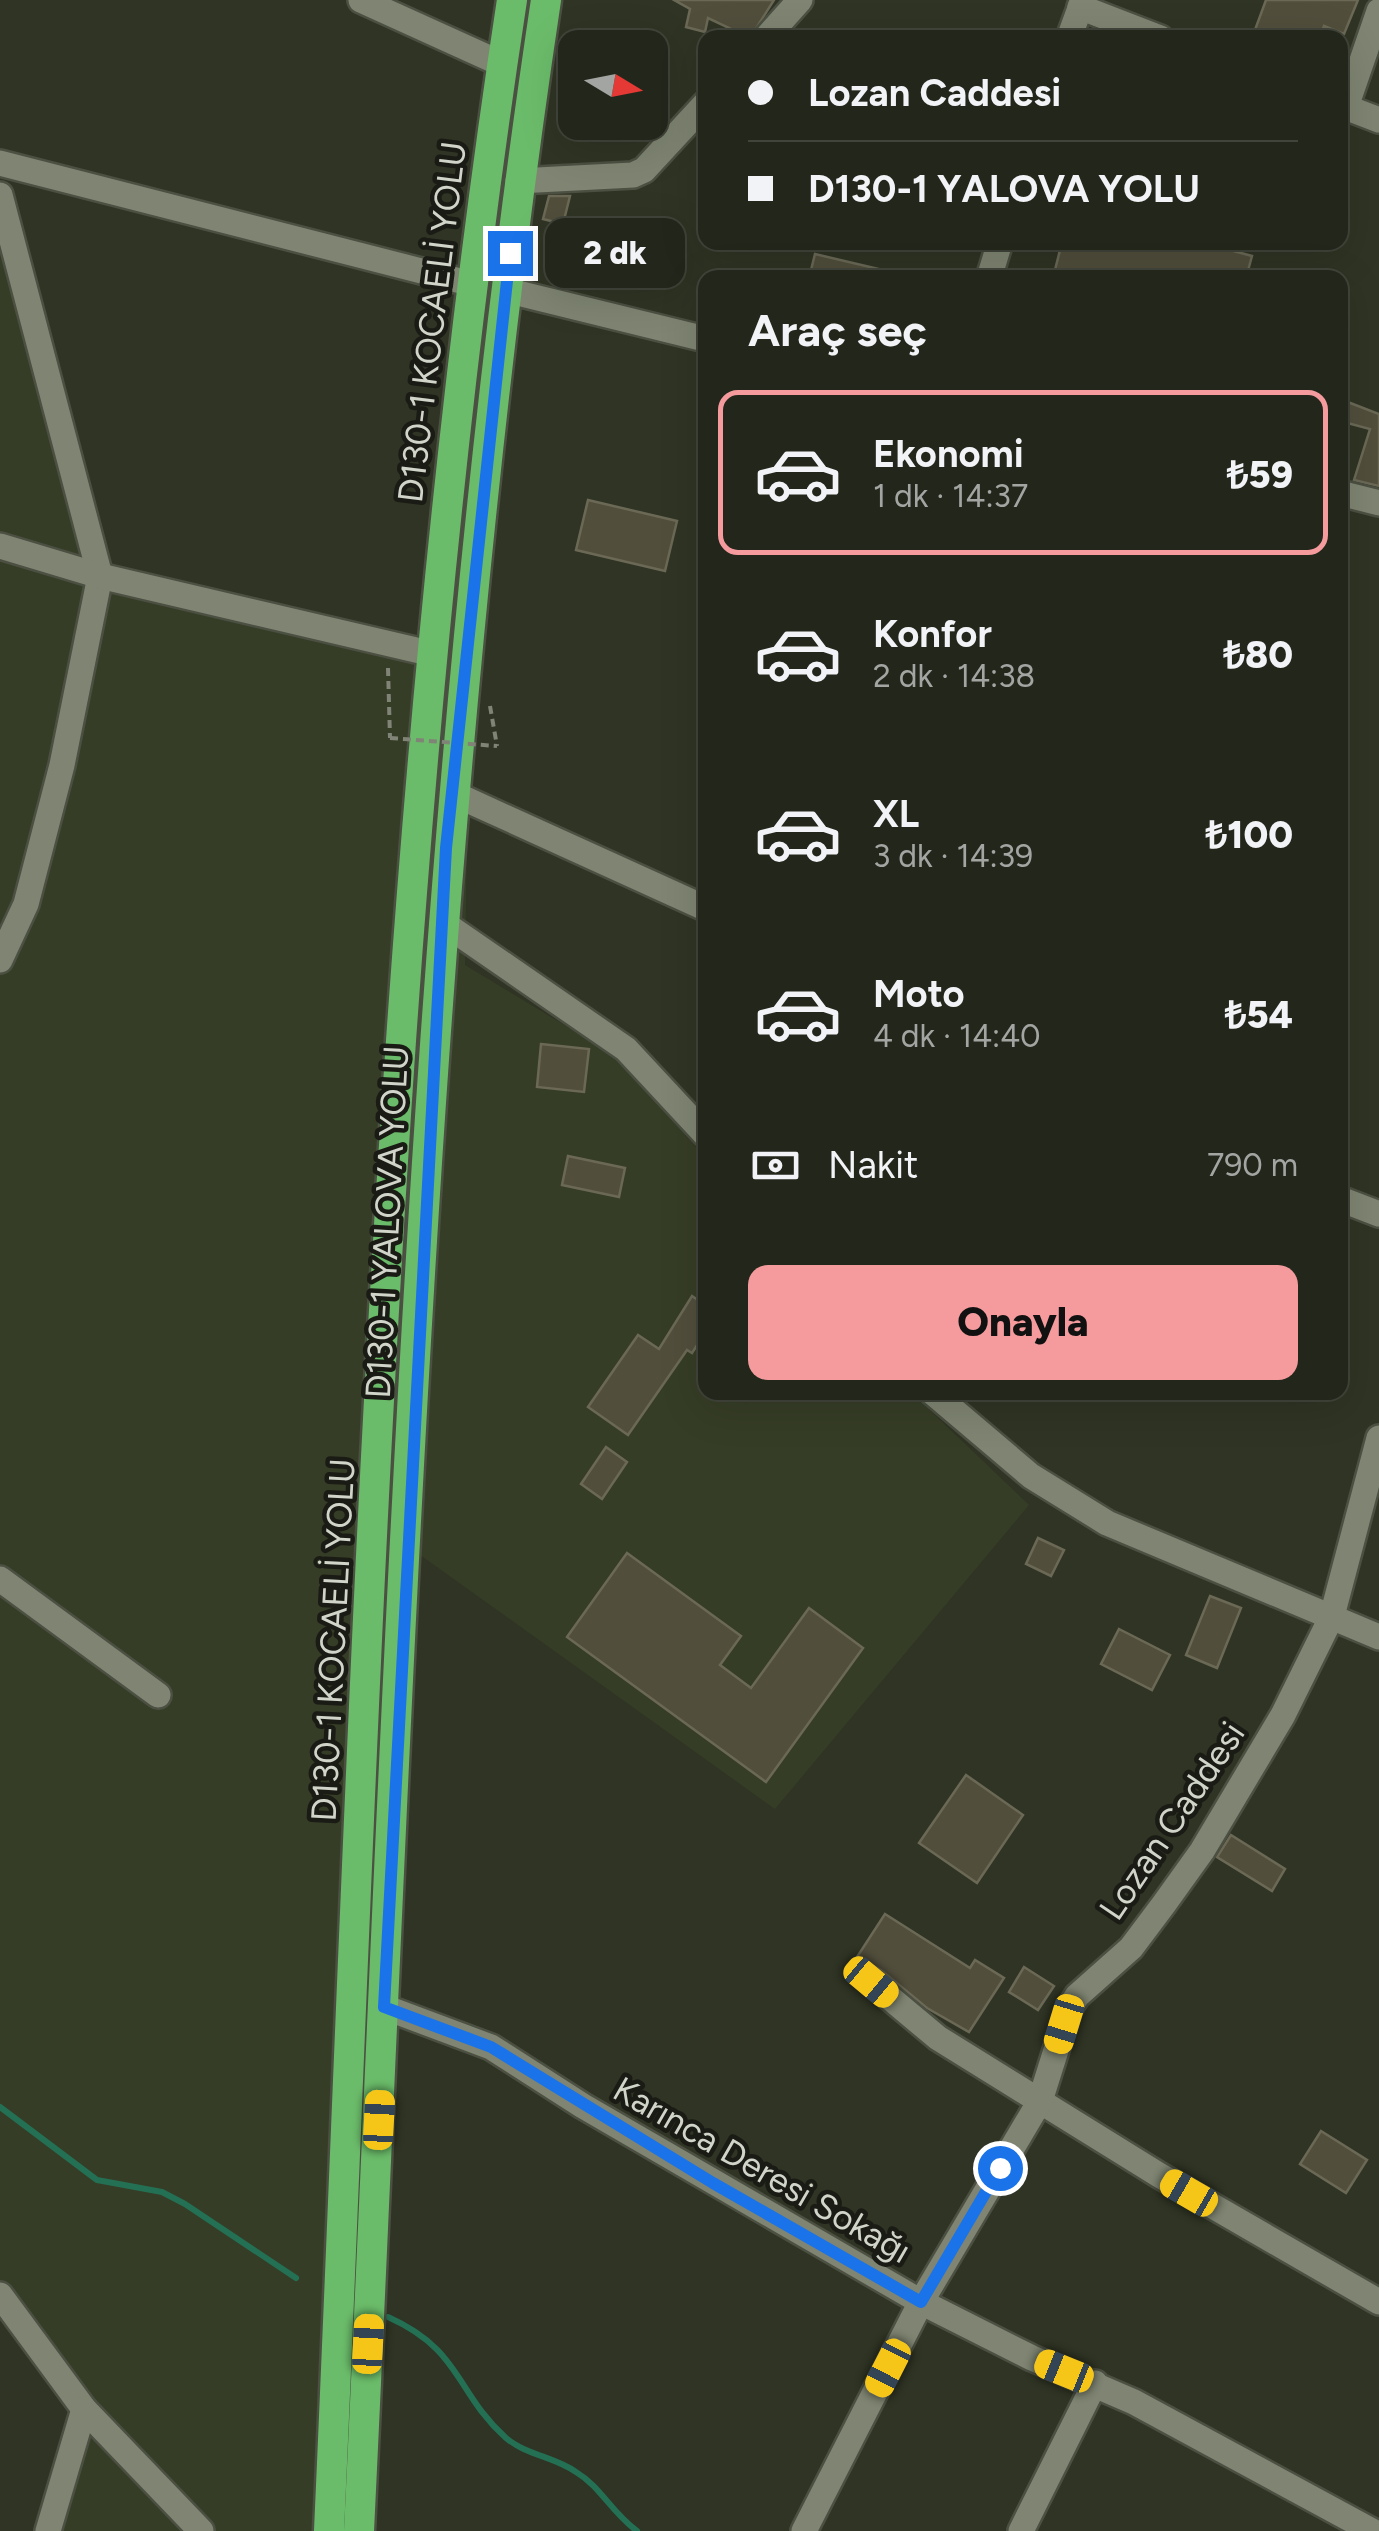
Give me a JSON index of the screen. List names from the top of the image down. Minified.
{"streets":{"highway":["D130-1 KOCAELİ YOLU","D130-1 YALOVA YOLU"],"street":["Lozan Caddesi","Karınca Deresi Sokağı"]},"crossings":[["D130-1 YALOVA YOLU","Karınca Deresi Sokağı"],["Lozan Caddesi","Karınca Deresi Sokağı"]],"north":"right","page":{"banner":["Lozan Caddesi","D130-1 YALOVA YOLU"],"bubble":"2 dk","heading":"Araç seç","list":[{"name":"Ekonomi","note":"1 dk · 14:37","value":"₺59"},{"name":"Konfor","note":"2 dk · 14:38","value":"₺80"},{"name":"XL","note":"3 dk · 14:39","value":"₺100"},{"name":"Moto","note":"4 dk · 14:40","value":"₺54"}],"pay":["Nakit","790 m"],"buttons":"Onayla"}}
